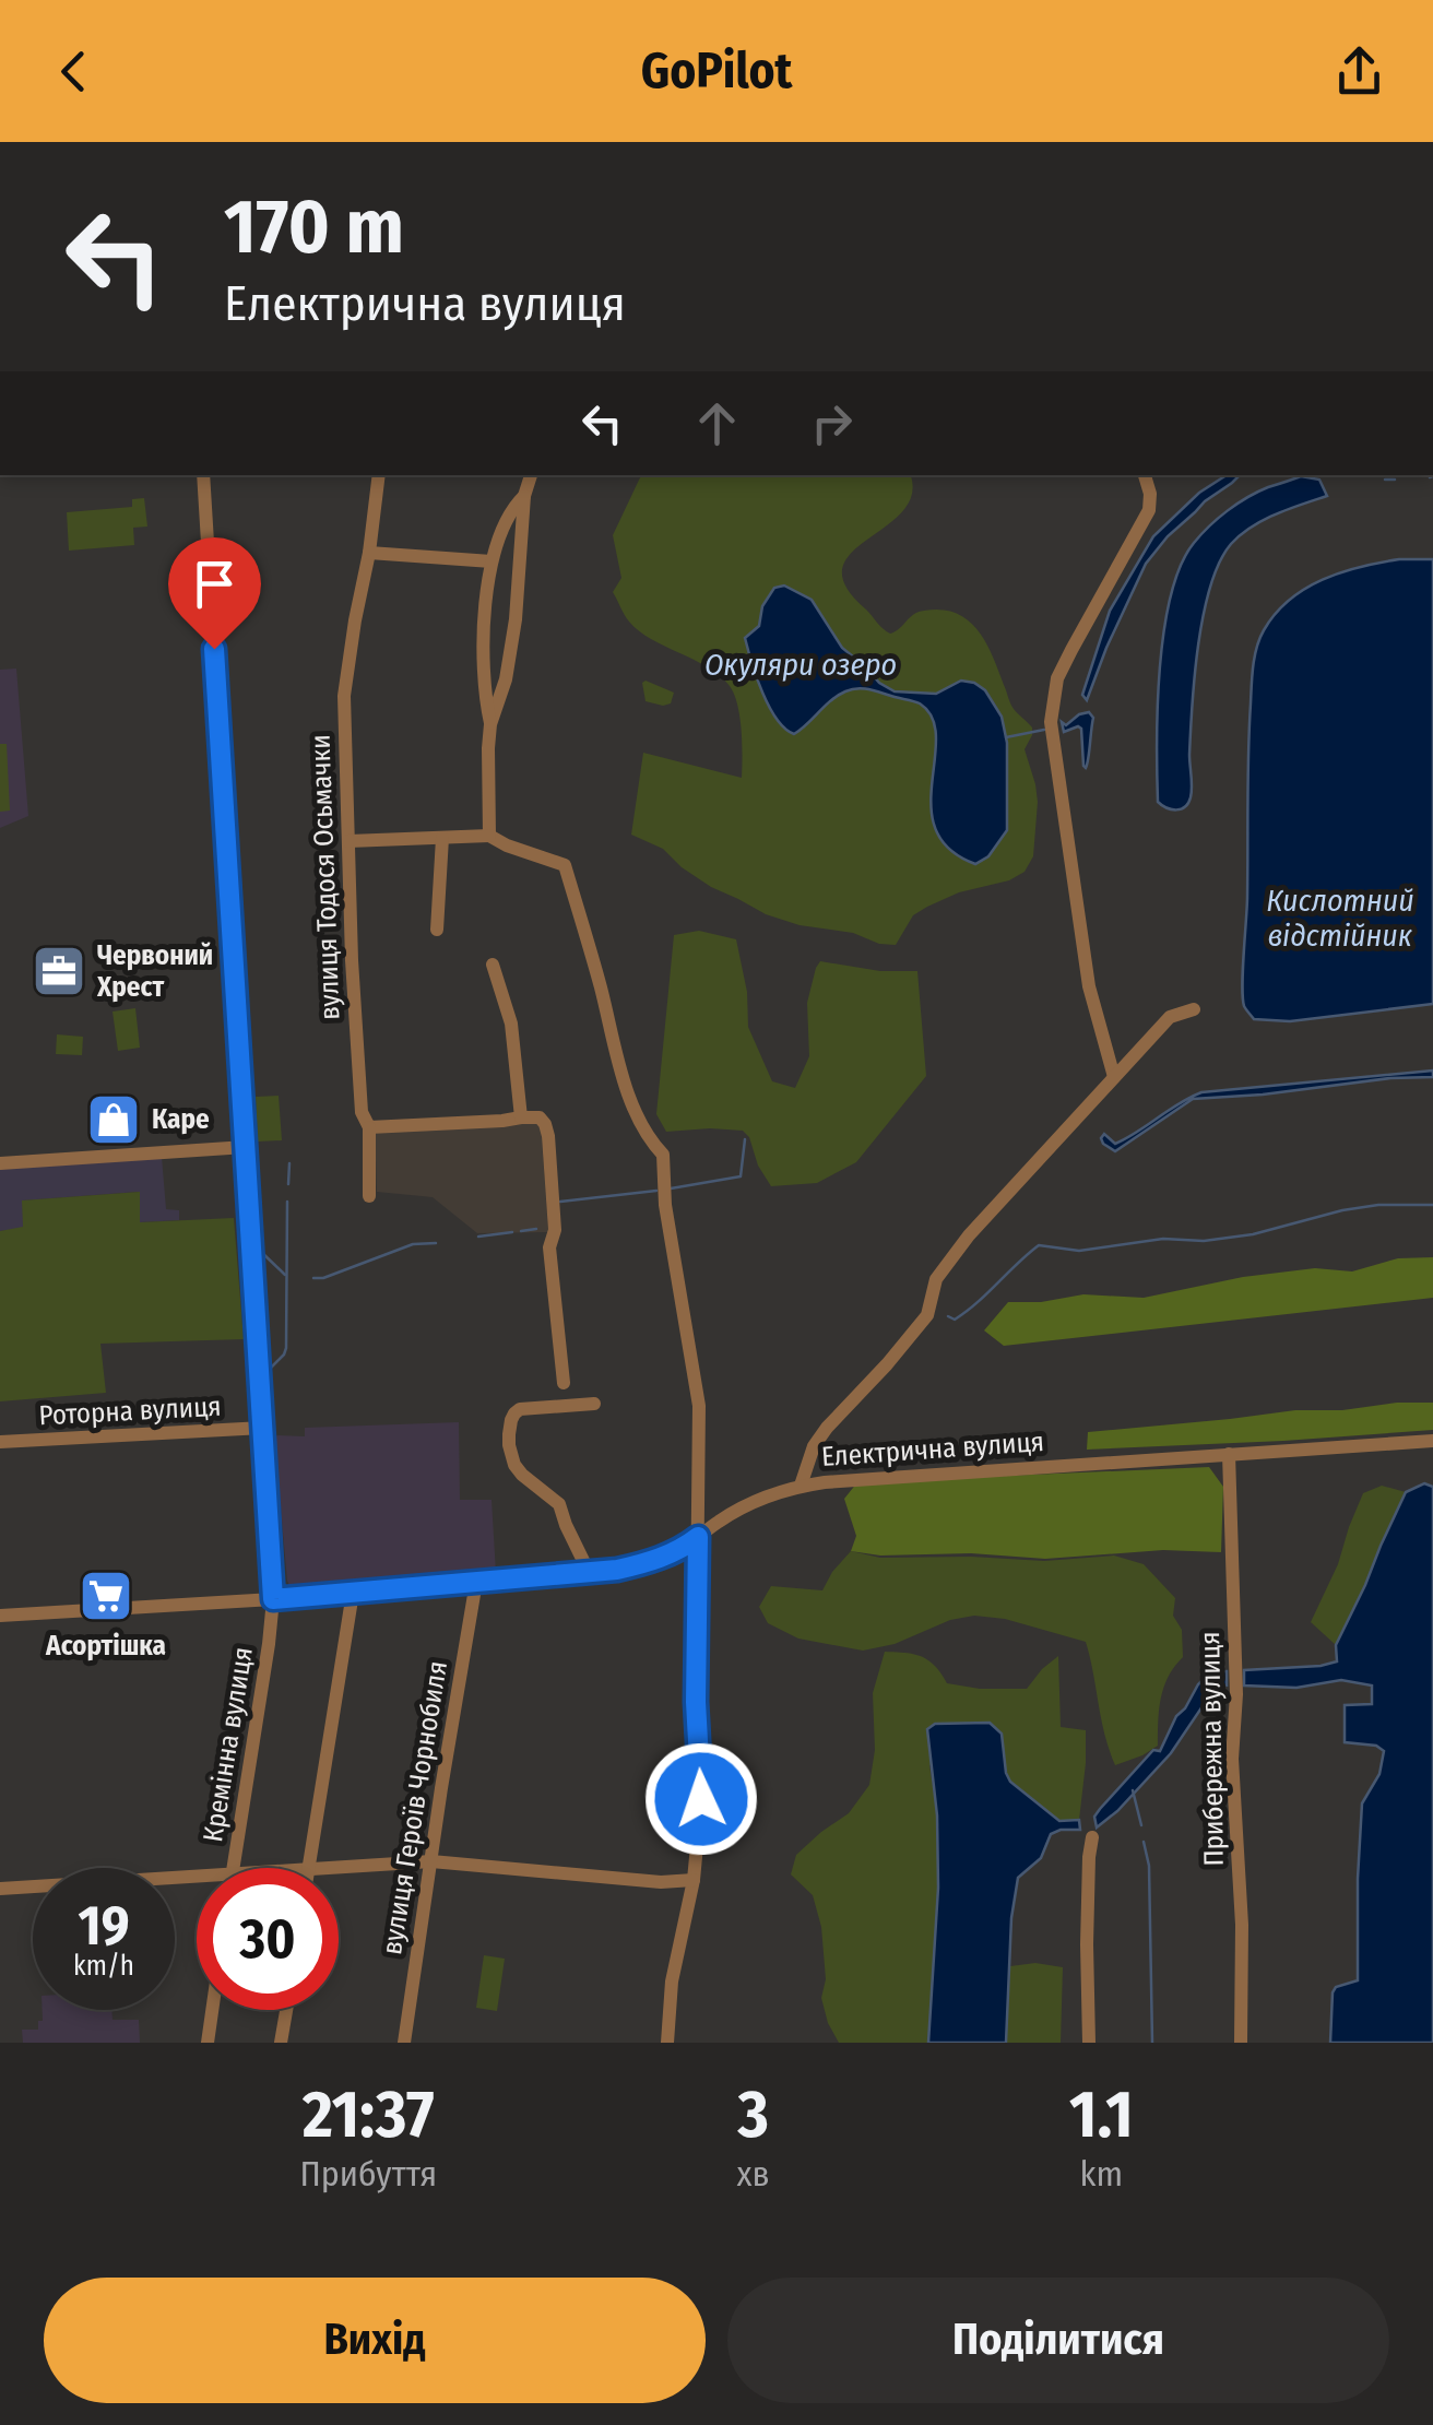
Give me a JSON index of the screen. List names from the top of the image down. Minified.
{"streets":{"street":["вулиця Тодося Осьмачки","Роторна вулиця","Електрична вулиця","Кремінна вулиця","Прибережна вулиця","вулиця Героїв Чорнобиля"]},"crossings":[["Роторна вулиця","Кремінна вулиця"],["Електрична вулиця","Кремінна вулиця"],["Електрична вулиця","Прибережна вулиця"],["Електрична вулиця","вулиця Героїв Чорнобиля"]],"water":["Окуляри озеро","Кислотний відстійник"],"places":{"office":["Червоний Хрест"],"shop":["Каре"],"supermarket":["Асортішка"]},"page":{"header":"GoPilot","turn":["170 m","Електрична вулиця"],"speed":"19 km/h","limit":"30","eta":["21:37","Прибуття","3","хв","1.1","km"],"buttons":["Вихід","Поділитися"]}}
